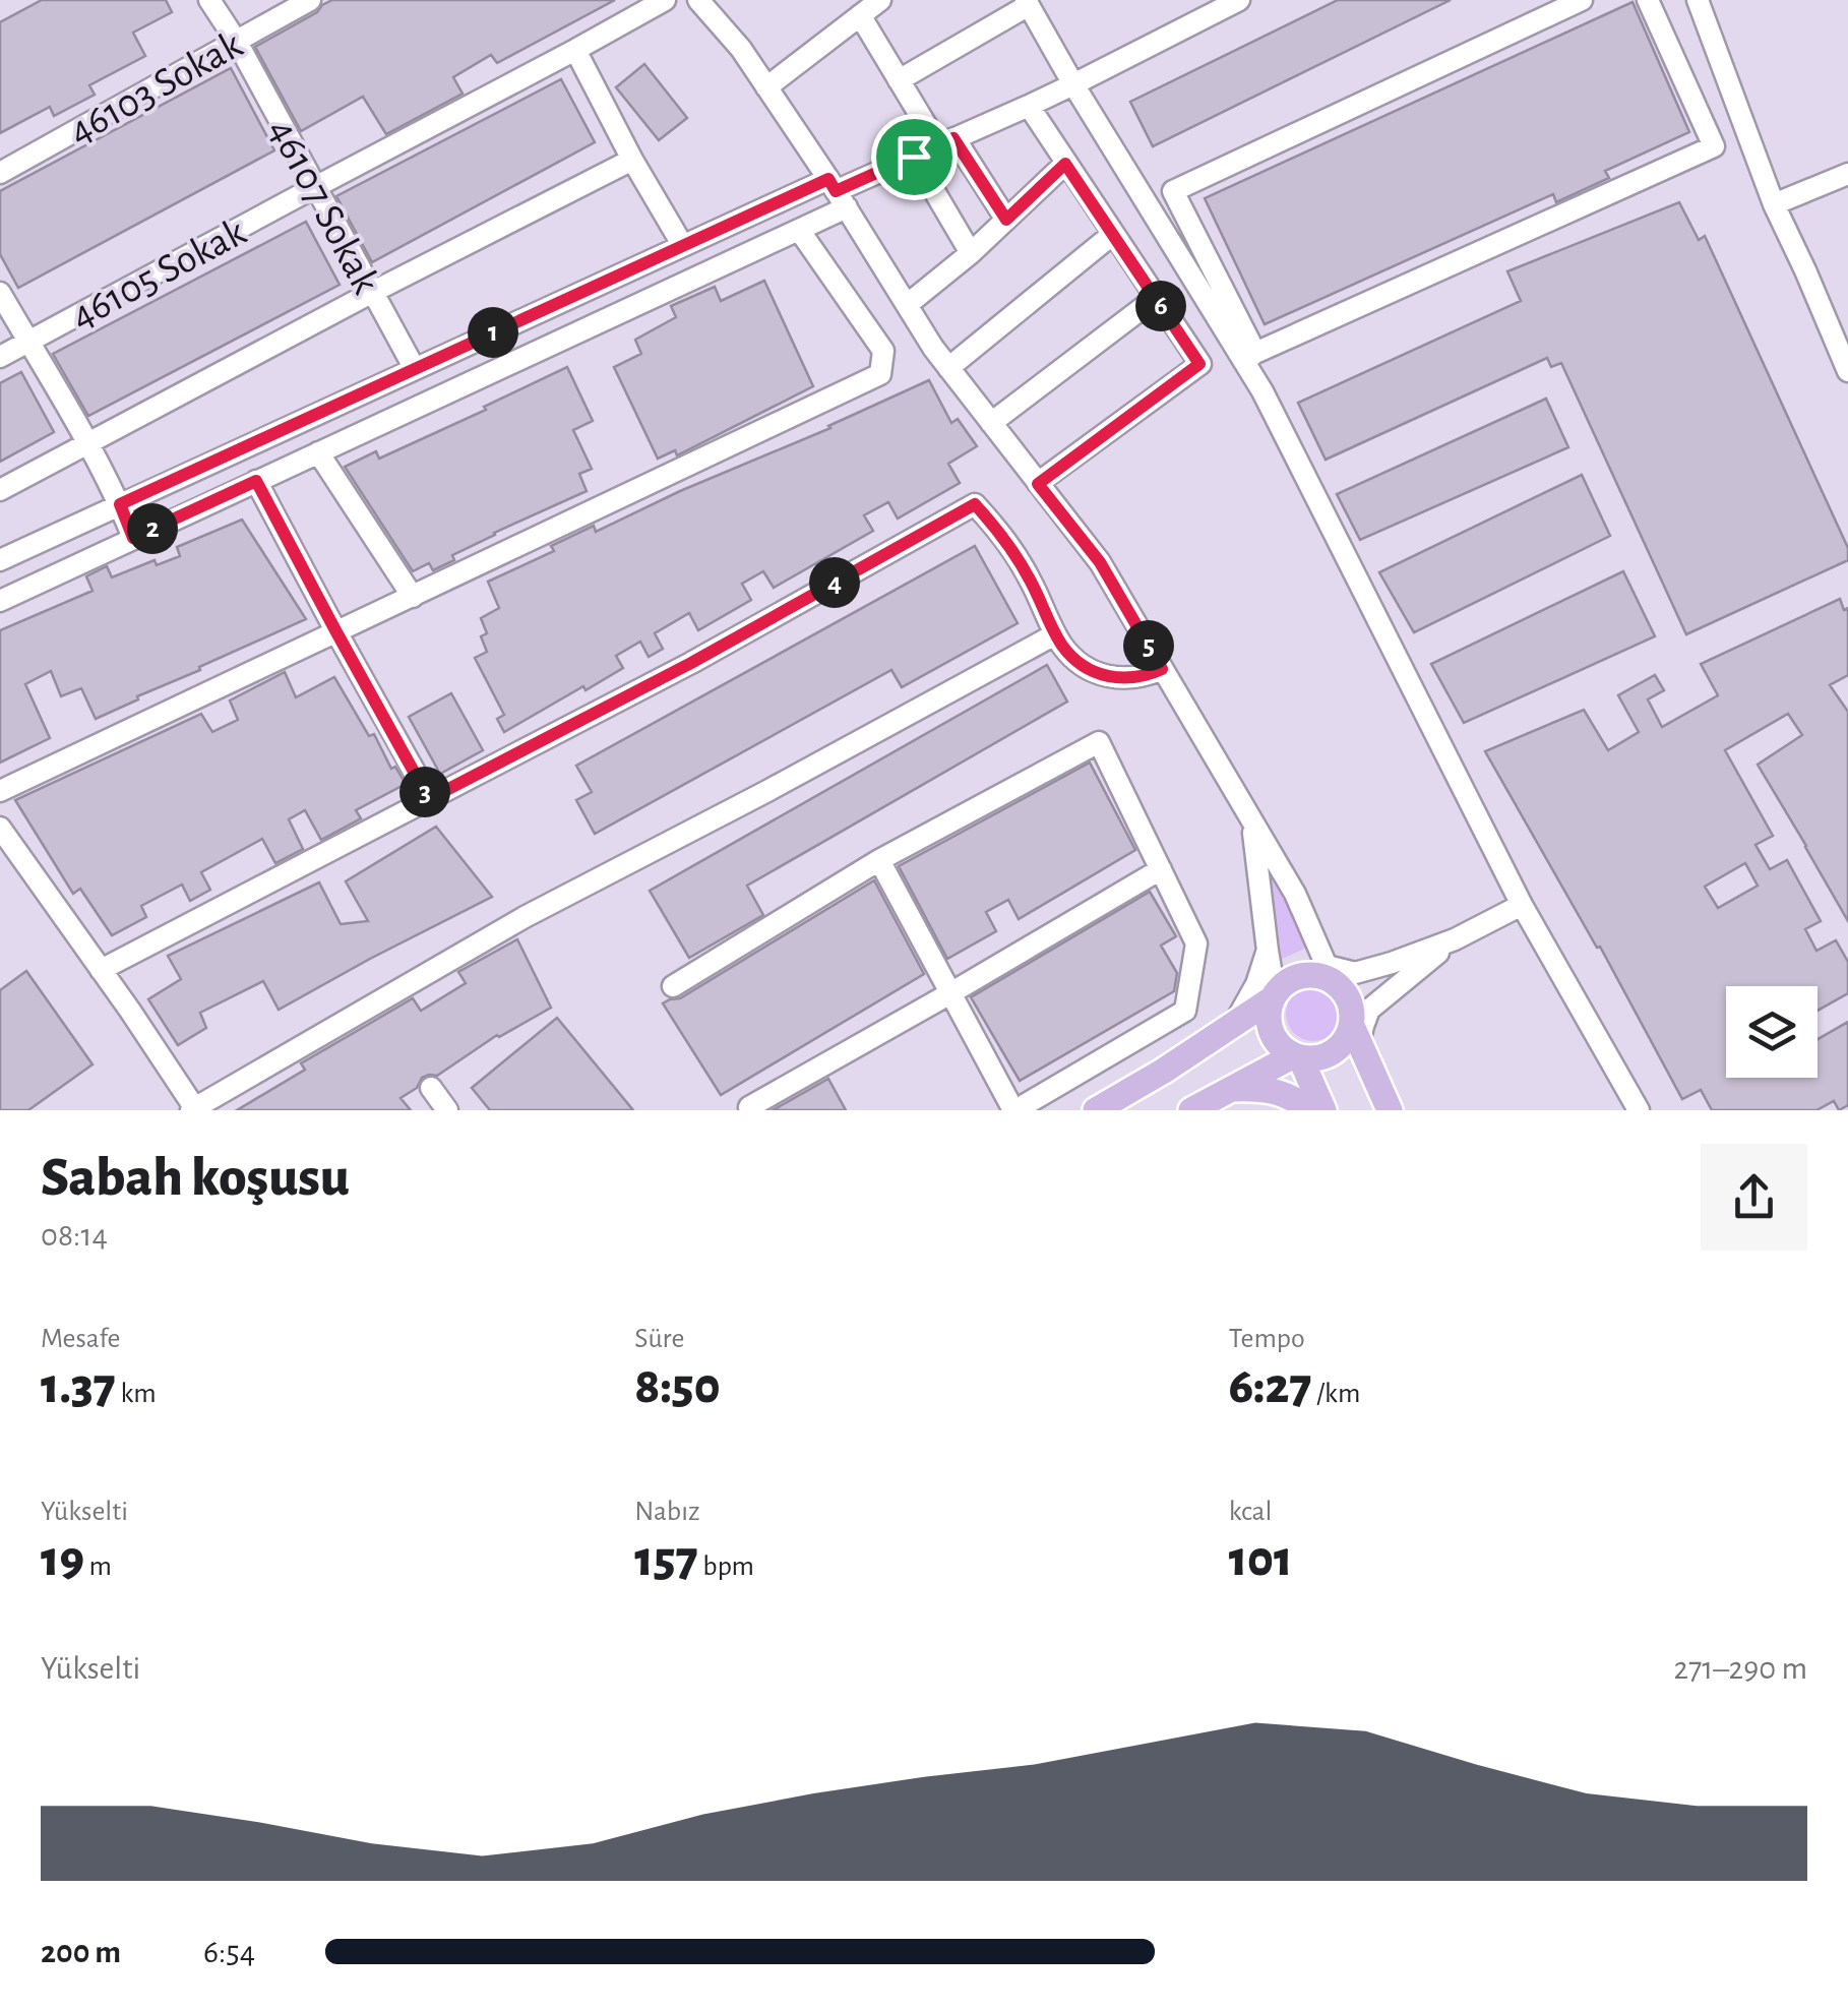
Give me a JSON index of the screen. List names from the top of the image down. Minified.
{"streets":{"street":["46103 Sokak","46107 Sokak","46105 Sokak"]},"crossings":[["46103 Sokak","46107 Sokak"],["46107 Sokak","46105 Sokak"]],"page":{"pins":["6","1","2","4","5","3"],"heading":["Sabah koşusu","08:14"],"stats":[["Mesafe","1.37 km"],["Süre","8:50"],["Tempo","6:27 /km"],["Yükselti","19 m"],["Nabız","157 bpm"],["kcal","101"]],"chart":["Yükselti","271–290 m"],"list":[{"name":"200 m","note":"6:54"}]}}
